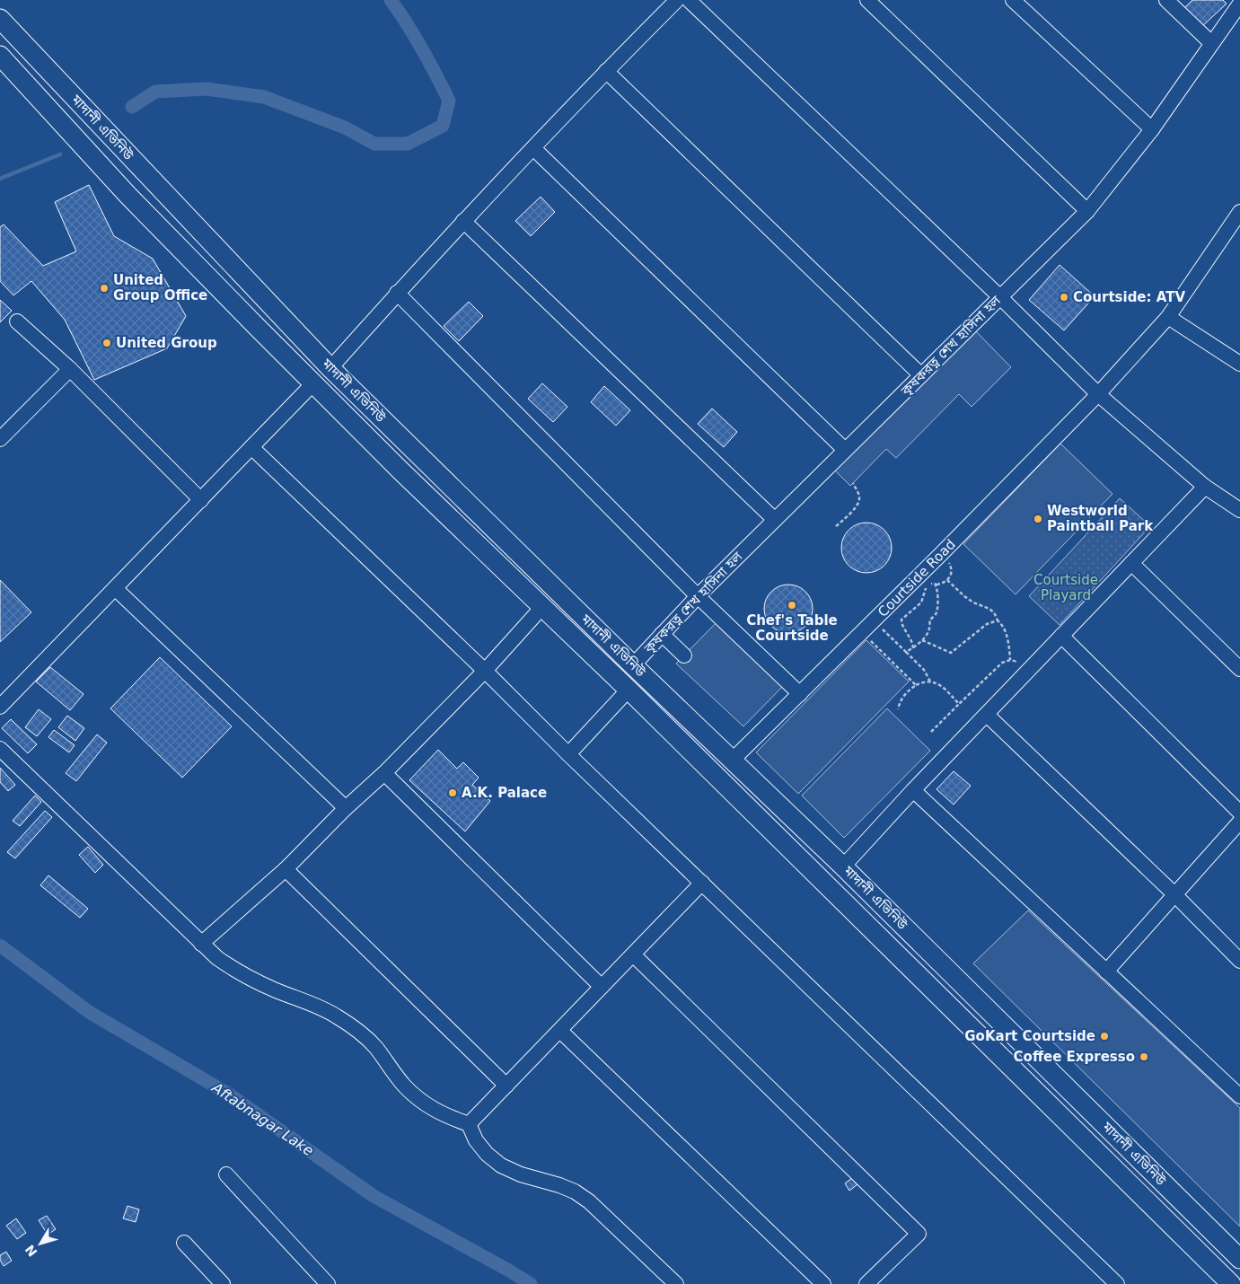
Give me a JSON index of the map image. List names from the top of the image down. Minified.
{"streets":{"main road":["মাদানী এভিনিউ"],"street":["কৃষকরত্ন শেখ হাসিনা হল","Courtside Road"]},"crossings":[["মাদানী এভিনিউ","কৃষকরত্ন শেখ হাসিনা হল"],["মাদানী এভিনিউ","Courtside Road"]],"water":["Aftabnagar Lake"],"parks":["Courtside Playard"],"places":["United Group Office","Courtside: ATV","United Group","Westworld Paintball Park","Chef's Table Courtside","A.K. Palace","GoKart Courtside","Coffee Expresso"],"north":"bottom left"}
